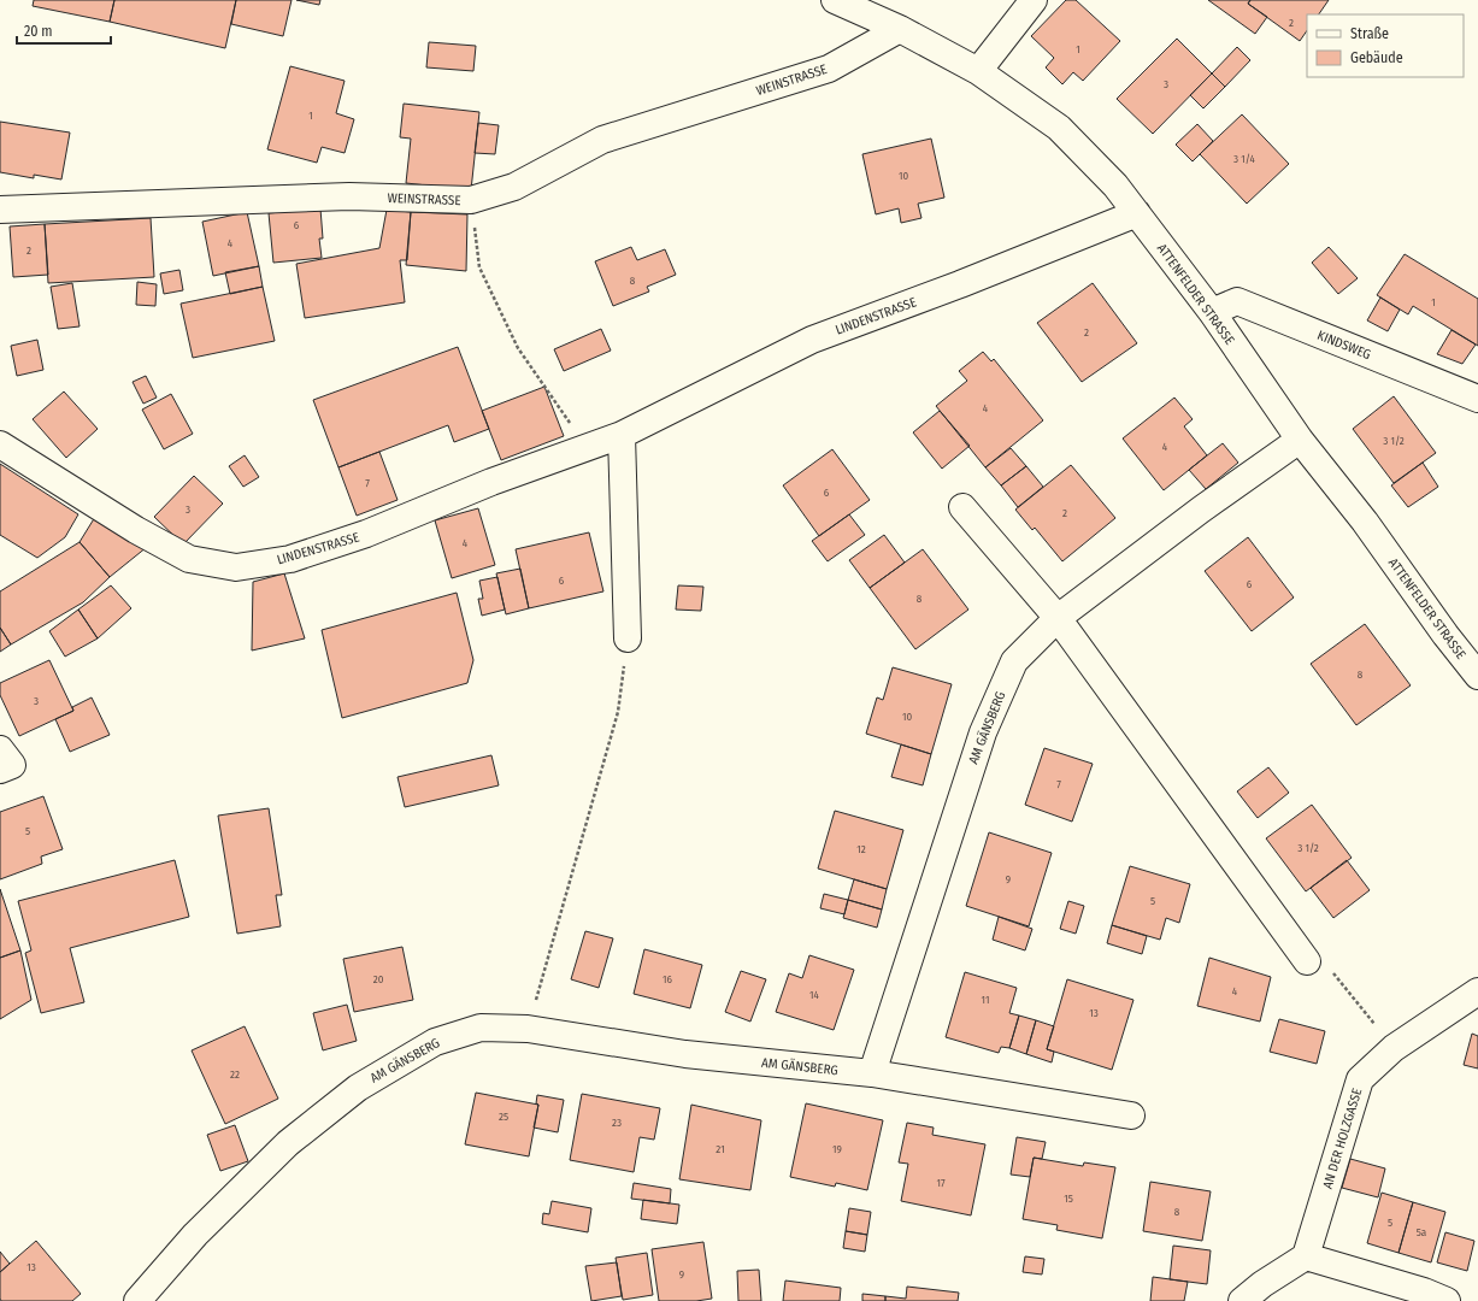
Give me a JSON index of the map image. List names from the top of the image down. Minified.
{"streets":{"street":["WEINSTRASSE","ATTENFELDER STRASSE","LINDENSTRASSE","KINDSWEG","AM GÄNSBERG","AN DER HOLZGASSE"]},"crossings":[["WEINSTRASSE","ATTENFELDER STRASSE"],["ATTENFELDER STRASSE","LINDENSTRASSE"],["ATTENFELDER STRASSE","KINDSWEG"],["ATTENFELDER STRASSE","AM GÄNSBERG"]],"house_numbers":["2","1","3","1","3 1/4","10","6","4","2","8","1","2","4","3 1/2","4","7","6","3","2","4","6","6","8","8","3","10","7","5","3 1/2","12","9","5","20","16","4","14","11","13","22","25","23","21","19","17","15","8","5","5a","13","9"],"legend":["Straße","Gebäude"],"scale_bar":"20 m"}
